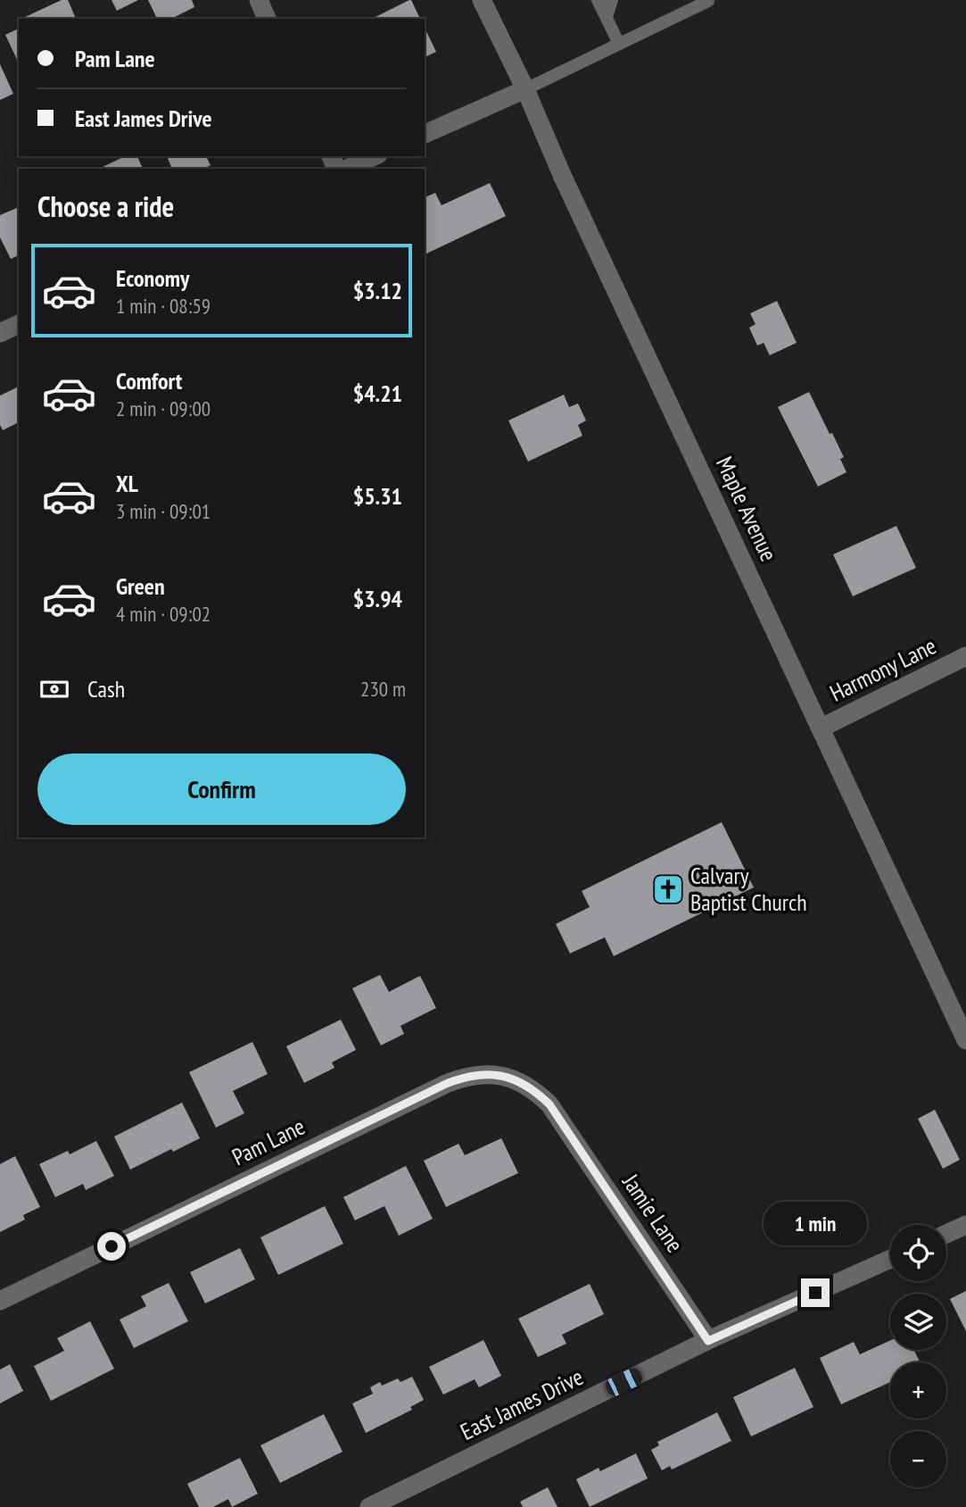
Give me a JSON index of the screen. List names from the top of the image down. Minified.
{"streets":{"street":["Maple Avenue","Harmony Lane","Pam Lane","Jamie Lane","East James Drive"]},"crossings":[["Maple Avenue","Harmony Lane"],["Pam Lane","Jamie Lane"],["Jamie Lane","East James Drive"]],"places":{"church":["Calvary Baptist Church"]},"page":{"banner":["Pam Lane","East James Drive"],"heading":"Choose a ride","list":[{"name":"Economy","note":"1 min · 08:59","value":"$3.12"},{"name":"Comfort","note":"2 min · 09:00","value":"$4.21"},{"name":"XL","note":"3 min · 09:01","value":"$5.31"},{"name":"Green","note":"4 min · 09:02","value":"$3.94"}],"pay":["Cash","230 m"],"buttons":"Confirm","bubble":"1 min","map_buttons":["+","−"]}}
